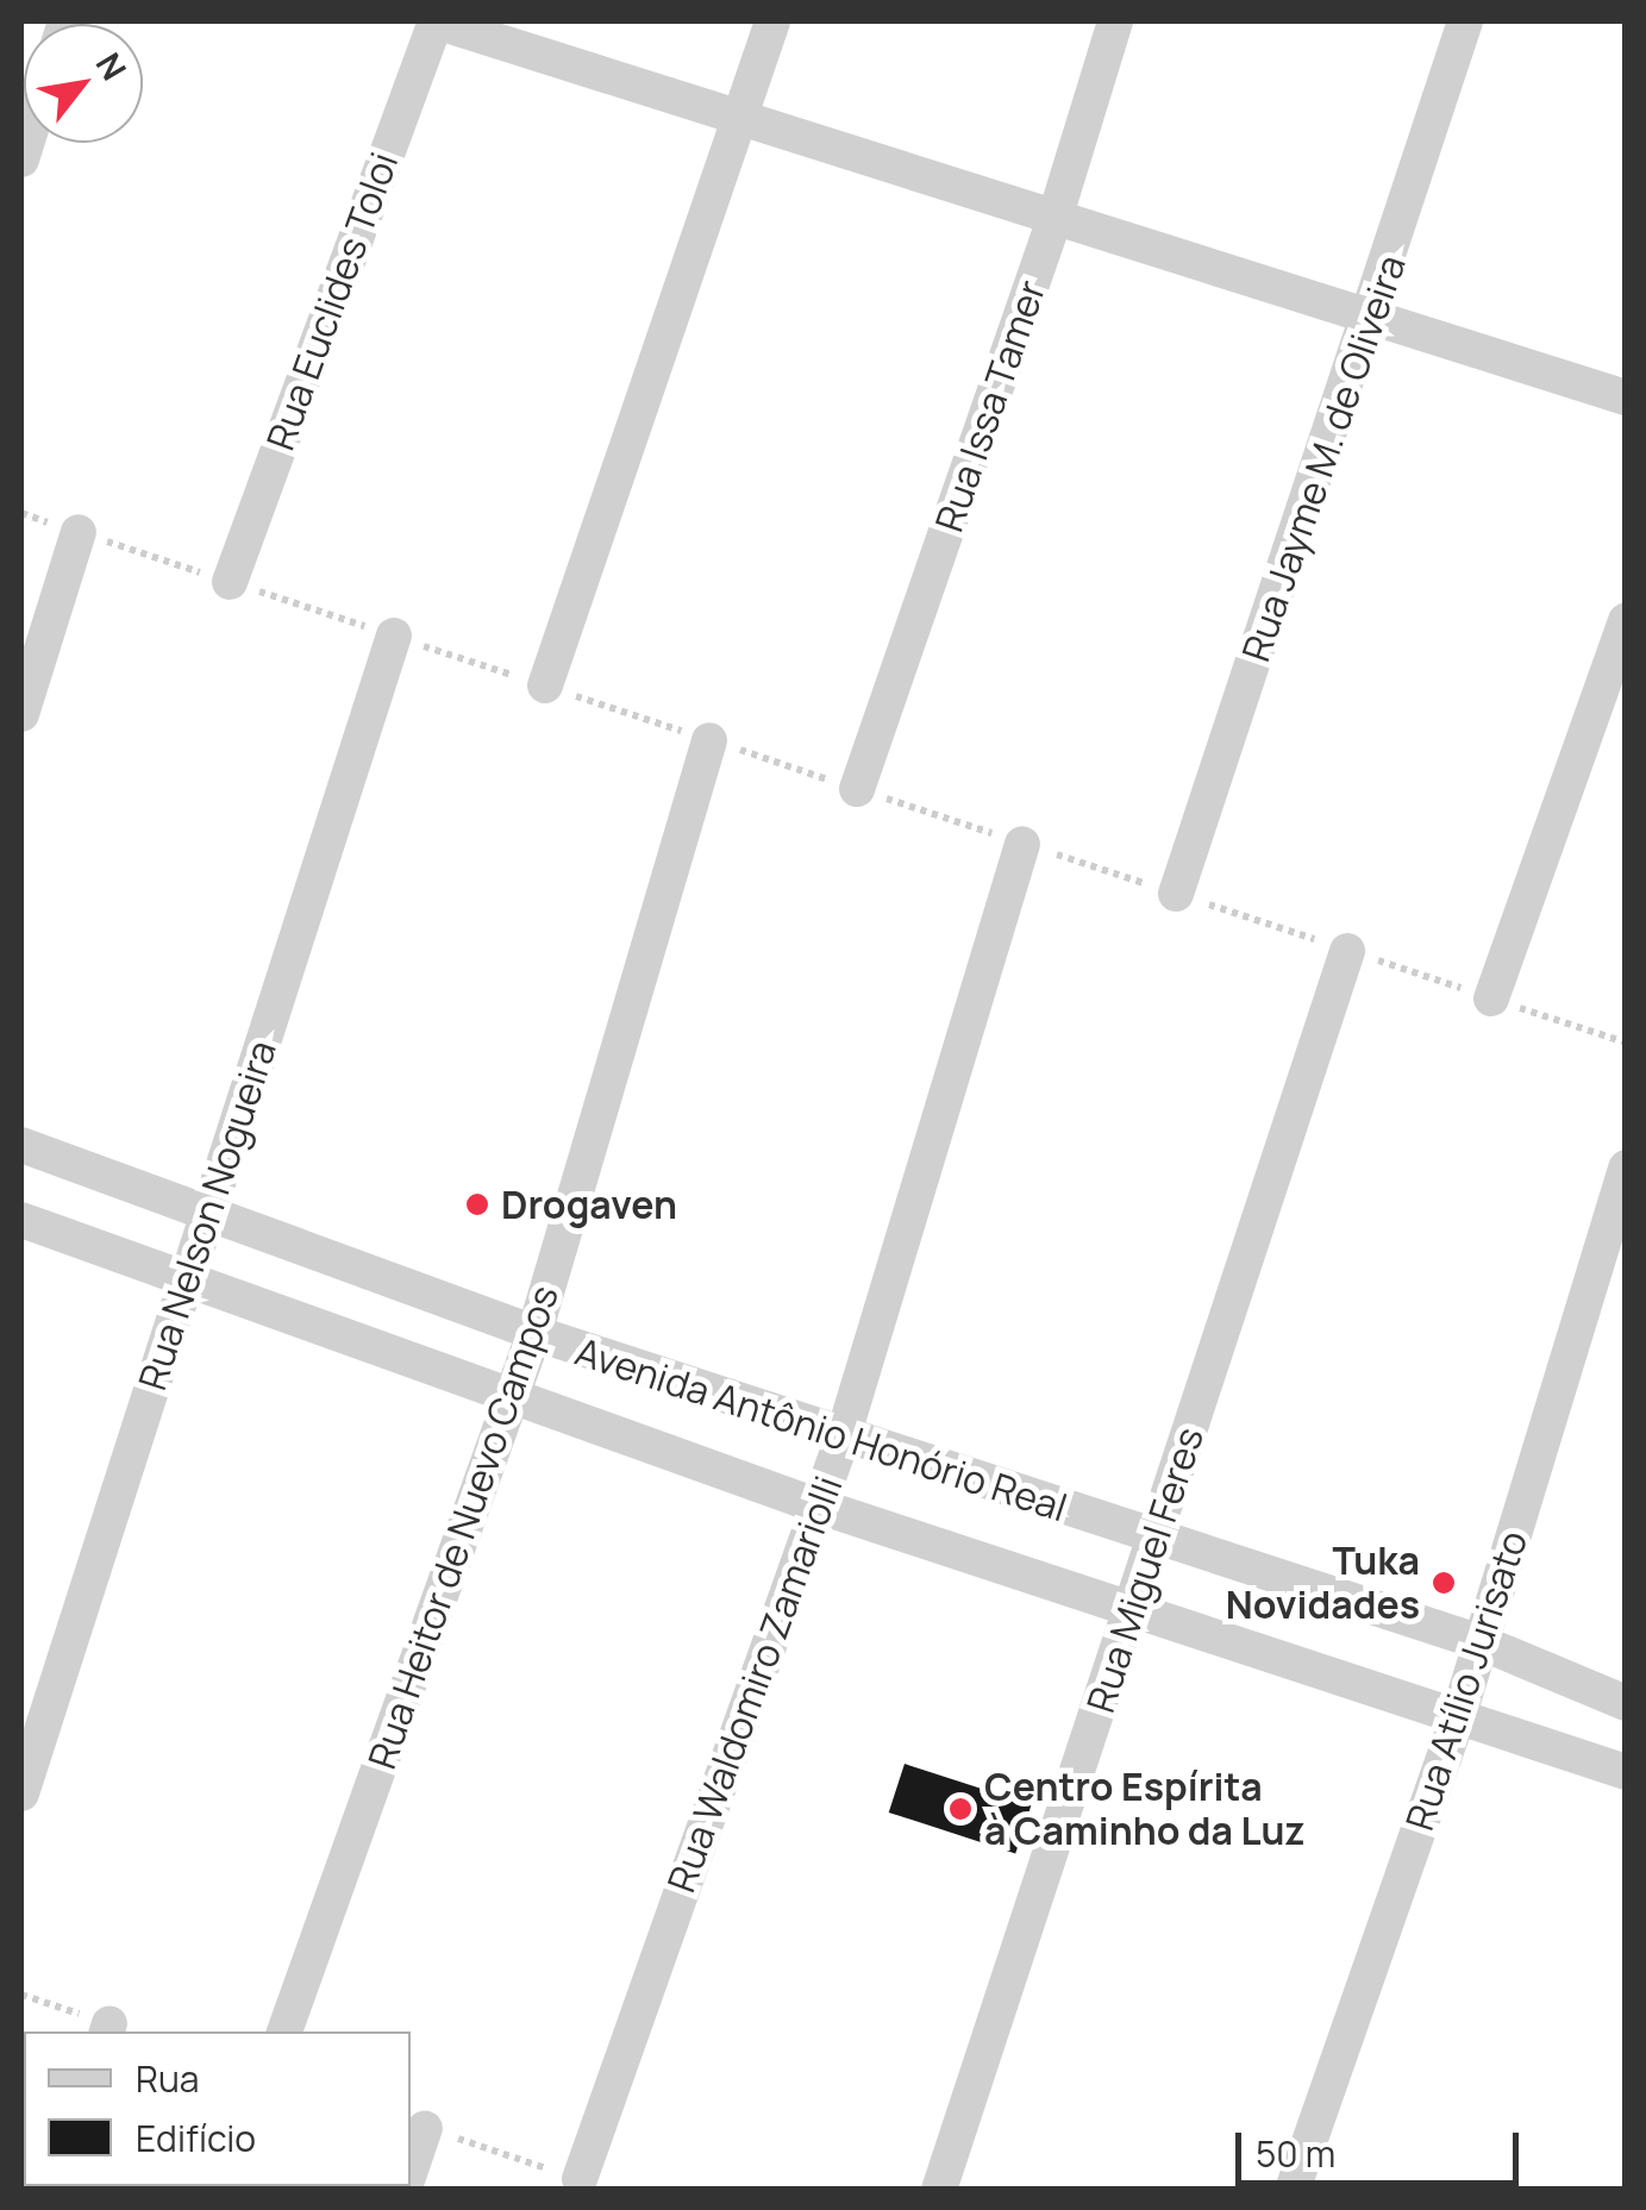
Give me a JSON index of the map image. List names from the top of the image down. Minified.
{"streets":{"street":["Rua Euclides Toloi","Rua Issa Tamer","Rua Jayme M. de Oliveira","Rua Nelson Nogueira","Avenida Antônio Honório Real","Rua Heitor de Nuevo Campos","Rua Miguel Feres","Rua Atílio Jurisato","Rua Waldomiro Zamariolli"]},"crossings":[["Rua Nelson Nogueira","Avenida Antônio Honório Real"],["Avenida Antônio Honório Real","Rua Heitor de Nuevo Campos"],["Avenida Antônio Honório Real","Rua Miguel Feres"],["Avenida Antônio Honório Real","Rua Atílio Jurisato"],["Avenida Antônio Honório Real","Rua Waldomiro Zamariolli"]],"places":["Drogaven","Tuka Novidades","Centro Espírita à Caminho da Luz"],"legend":["Rua","Edifício"],"scale_bar":"50 m","north":"top right"}
